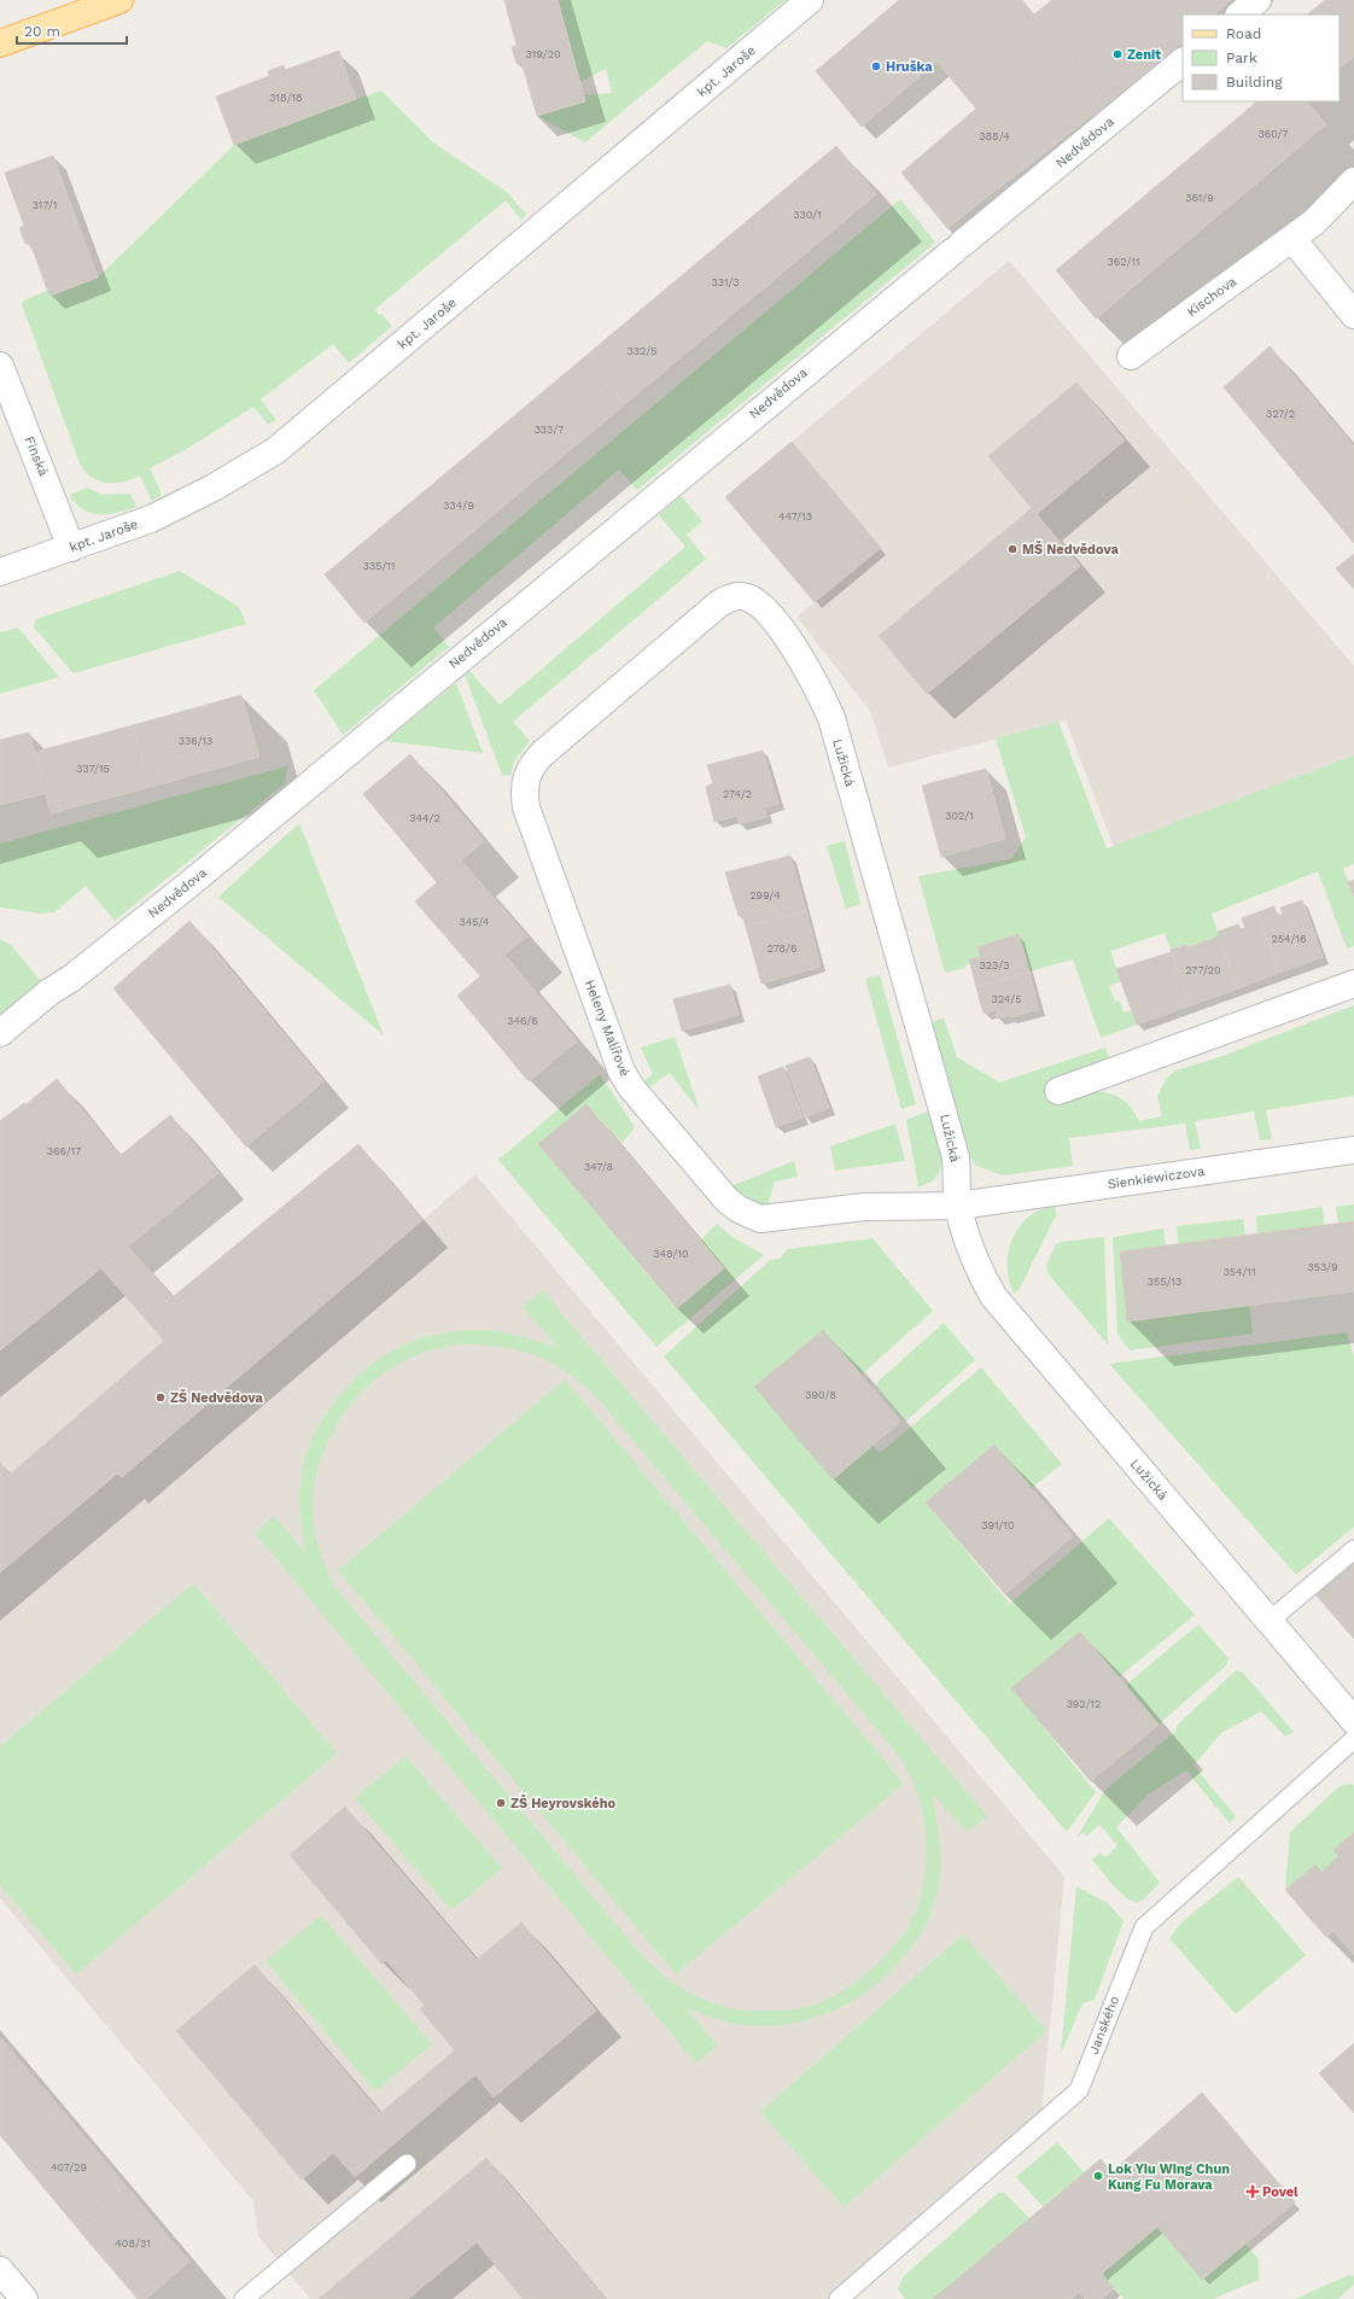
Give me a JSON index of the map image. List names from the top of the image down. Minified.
{"streets":{"street":["kpt. Jaroše","Nedvědova","Kischova","Finská","Lužická","Heleny Malířové","Sienkiewiczova"],"lane":["Janského"]},"crossings":[["kpt. Jaroše","Finská"],["Lužická","Heleny Malířové"],["Lužická","Sienkiewiczova"],["Heleny Malířové","Sienkiewiczova"]],"places":{"other":["Zenit","Hruška","MŠ Nedvědova","ZŠ Nedvědova","ZŠ Heyrovského","Lok Yiu Wing Chun Kung Fu Morava"],"health":["Povel"]},"house_numbers":["319/20","318/18","360/7","388/4","361/9","317/1","330/1","362/11","331/3","332/5","327/2","333/7","334/9","447/13","335/11","336/13","337/15","274/2","302/1","344/2","299/4","345/4","254/16","278/6","323/3","277/20","324/5","346/6","366/17","347/8","348/10","353/9","354/11","355/13","390/8","391/10","392/12","407/29","408/31"],"legend":["Road","Park","Building"],"scale_bar":"20 m"}
